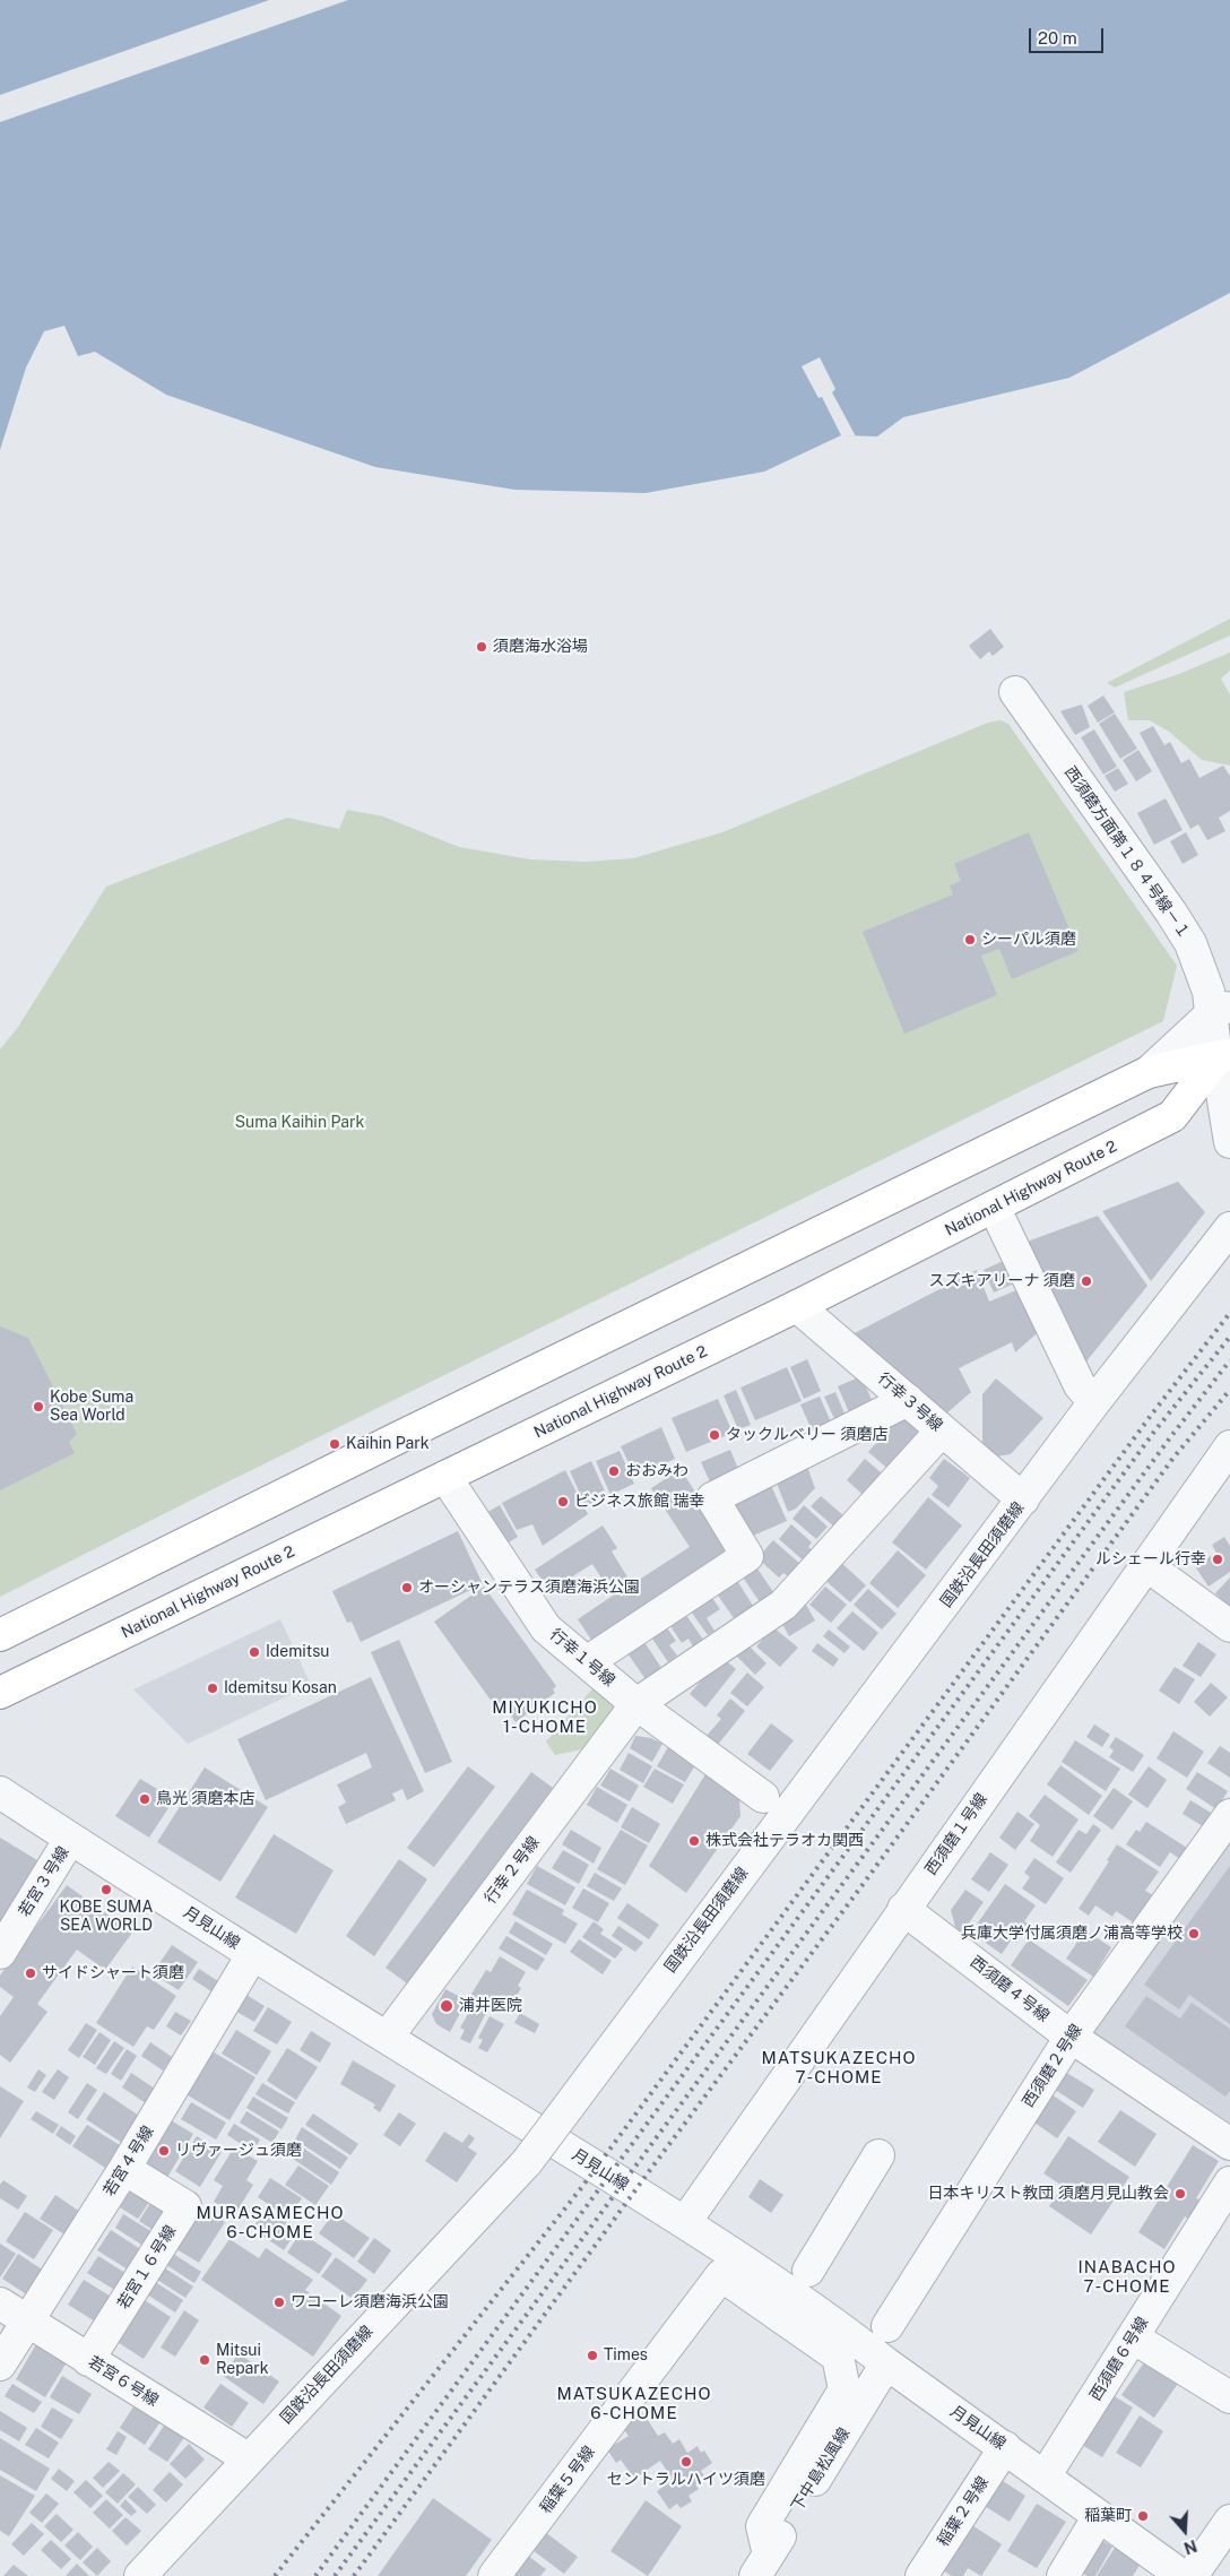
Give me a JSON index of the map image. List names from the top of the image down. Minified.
{"streets":{"highway":["National Highway Route 2"],"street":["西須磨方面第１８４号線－１","行幸３号線","国鉄沿長田須磨線","行幸１号線","西須磨１号線","行幸２号線","若宮３号線","月見山線","西須磨４号線","西須磨２号線","若宮４号線","若宮１６号線","西須磨６号線","若宮６号線","下中島松風線","稲葉５号線","稲葉２号線"]},"crossings":[["西須磨方面第１８４号線－１","National Highway Route 2"],["National Highway Route 2","行幸３号線"],["National Highway Route 2","行幸１号線"],["行幸３号線","国鉄沿長田須磨線"],["行幸３号線","行幸２号線"],["国鉄沿長田須磨線","若宮６号線"],["行幸１号線","行幸２号線"],["西須磨１号線","月見山線"],["西須磨１号線","西須磨４号線"],["行幸２号線","月見山線"],["若宮３号線","月見山線"],["月見山線","若宮４号線"],["月見山線","西須磨６号線"],["月見山線","下中島松風線"],["月見山線","稲葉２号線"],["西須磨４号線","西須磨２号線"],["若宮４号線","若宮１６号線"],["若宮４号線","若宮６号線"],["若宮１６号線","若宮６号線"],["下中島松風線","稲葉５号線"]],"districts":["MIYUKICHO 1-CHOME","MATSUKAZECHO 7-CHOME","MURASAMECHO 6-CHOME","INABACHO 7-CHOME","MATSUKAZECHO 6-CHOME"],"parks":["Suma Kaihin Park"],"places":["須磨海水浴場","シーパル須磨","スズキアリーナ 須磨","Kobe Suma Sea World","タックルベリー 須磨店","Kaihin Park","おおみわ","ビジネス旅館 瑞幸","ルシェール行幸","オーシャンテラス須磨海浜公園","Idemitsu","Idemitsu Kosan","鳥光 須磨本店","株式会社テラオカ関西","KOBE SUMA SEA WORLD","兵庫大学付属須磨ノ浦高等学校","サイドシャート須磨","浦井医院","リヴァージュ須磨","日本キリスト教団 須磨月見山教会","ワコーレ須磨海浜公園","Times","Mitsui Repark","セントラルハイツ須磨","稲葉町"],"scale_bar":"20 m","north":"bottom"}
